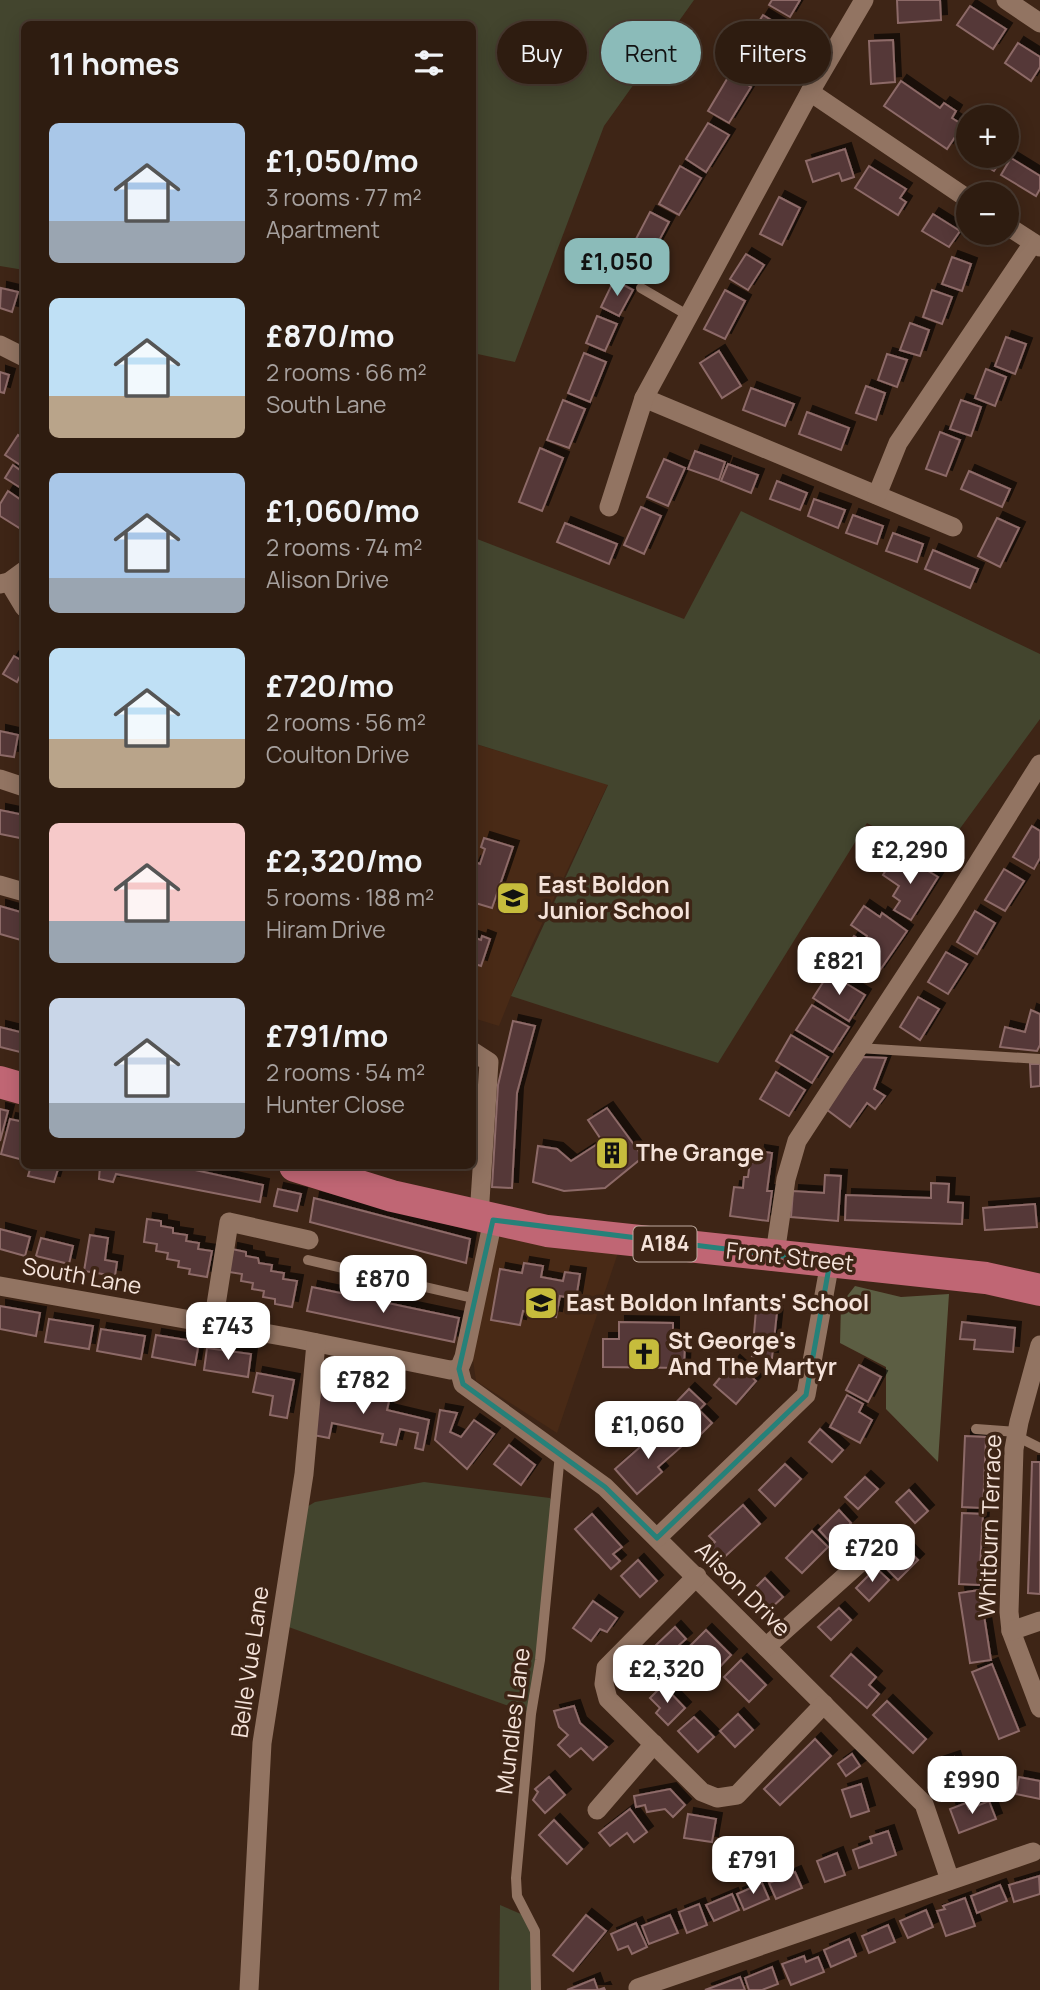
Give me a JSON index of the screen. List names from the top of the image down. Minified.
{"streets":{"main road":["A184","Front Street"],"street":["South Lane","Whitburn Terrace","Alison Drive","Belle Vue Lane"],"lane":["Mundles Lane"]},"crossings":[["South Lane","Alison Drive"],["South Lane","Belle Vue Lane"],["Alison Drive","Mundles Lane"]],"places":{"school or university":["East Boldon Junior School","East Boldon Infants' School"],"building":["The Grange"],"church":["St George's And The Martyr"]},"page":{"chip":["Buy","Rent","Filters"],"heading":"11 homes","map_buttons":["+","−"],"list":[{"name":"£1,050/mo","note":"3 rooms · 77 m² · Apartment"},{"name":"£870/mo","note":"2 rooms · 66 m² · South Lane"},{"name":"£1,060/mo","note":"2 rooms · 74 m² · Alison Drive"},{"name":"£720/mo","note":"2 rooms · 56 m² · Coulton Drive"},{"name":"£2,320/mo","note":"5 rooms · 188 m² · Hiram Drive"},{"name":"£791/mo","note":"2 rooms · 54 m² · Hunter Close"}],"price":["£1,050","£2,290","£821","£870","£743","£782","£1,060","£720","£2,320","£990","£791"]}}
